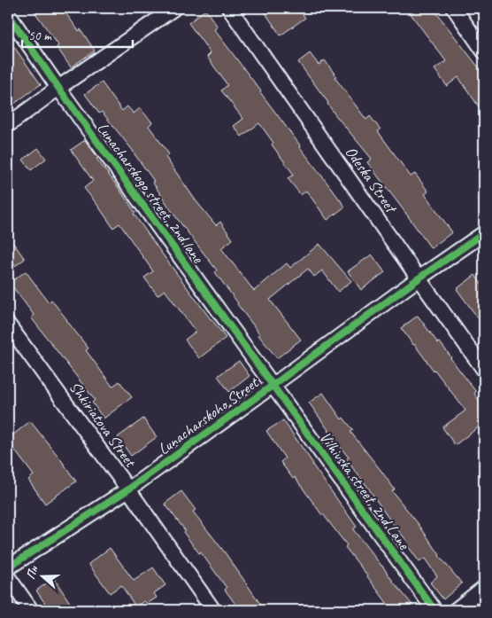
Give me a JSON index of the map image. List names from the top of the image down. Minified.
{"streets":{"street":["Odeska Street","Lunacharskogo street, 2nd lane","Lunacharskoho Street","Shkiriatova Street","Vilhivska street, 2nd Lane"]},"crossings":[["Odeska Street","Lunacharskoho Street"],["Lunacharskogo street, 2nd lane","Lunacharskoho Street"],["Lunacharskogo street, 2nd lane","Vilhivska street, 2nd Lane"],["Lunacharskoho Street","Shkiriatova Street"],["Lunacharskoho Street","Vilhivska street, 2nd Lane"]],"scale_bar":"50 m","north":"left"}
